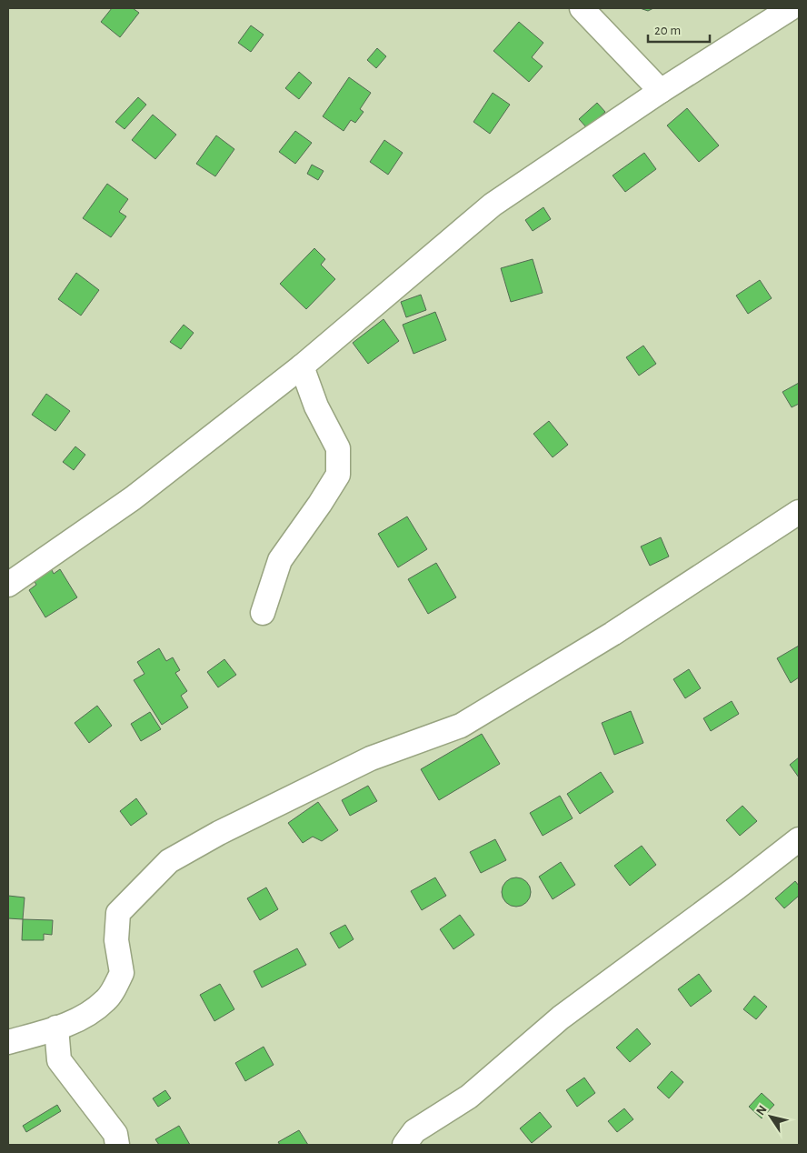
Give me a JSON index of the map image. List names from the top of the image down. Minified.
{"scale_bar":"20 m","north":"top left"}
